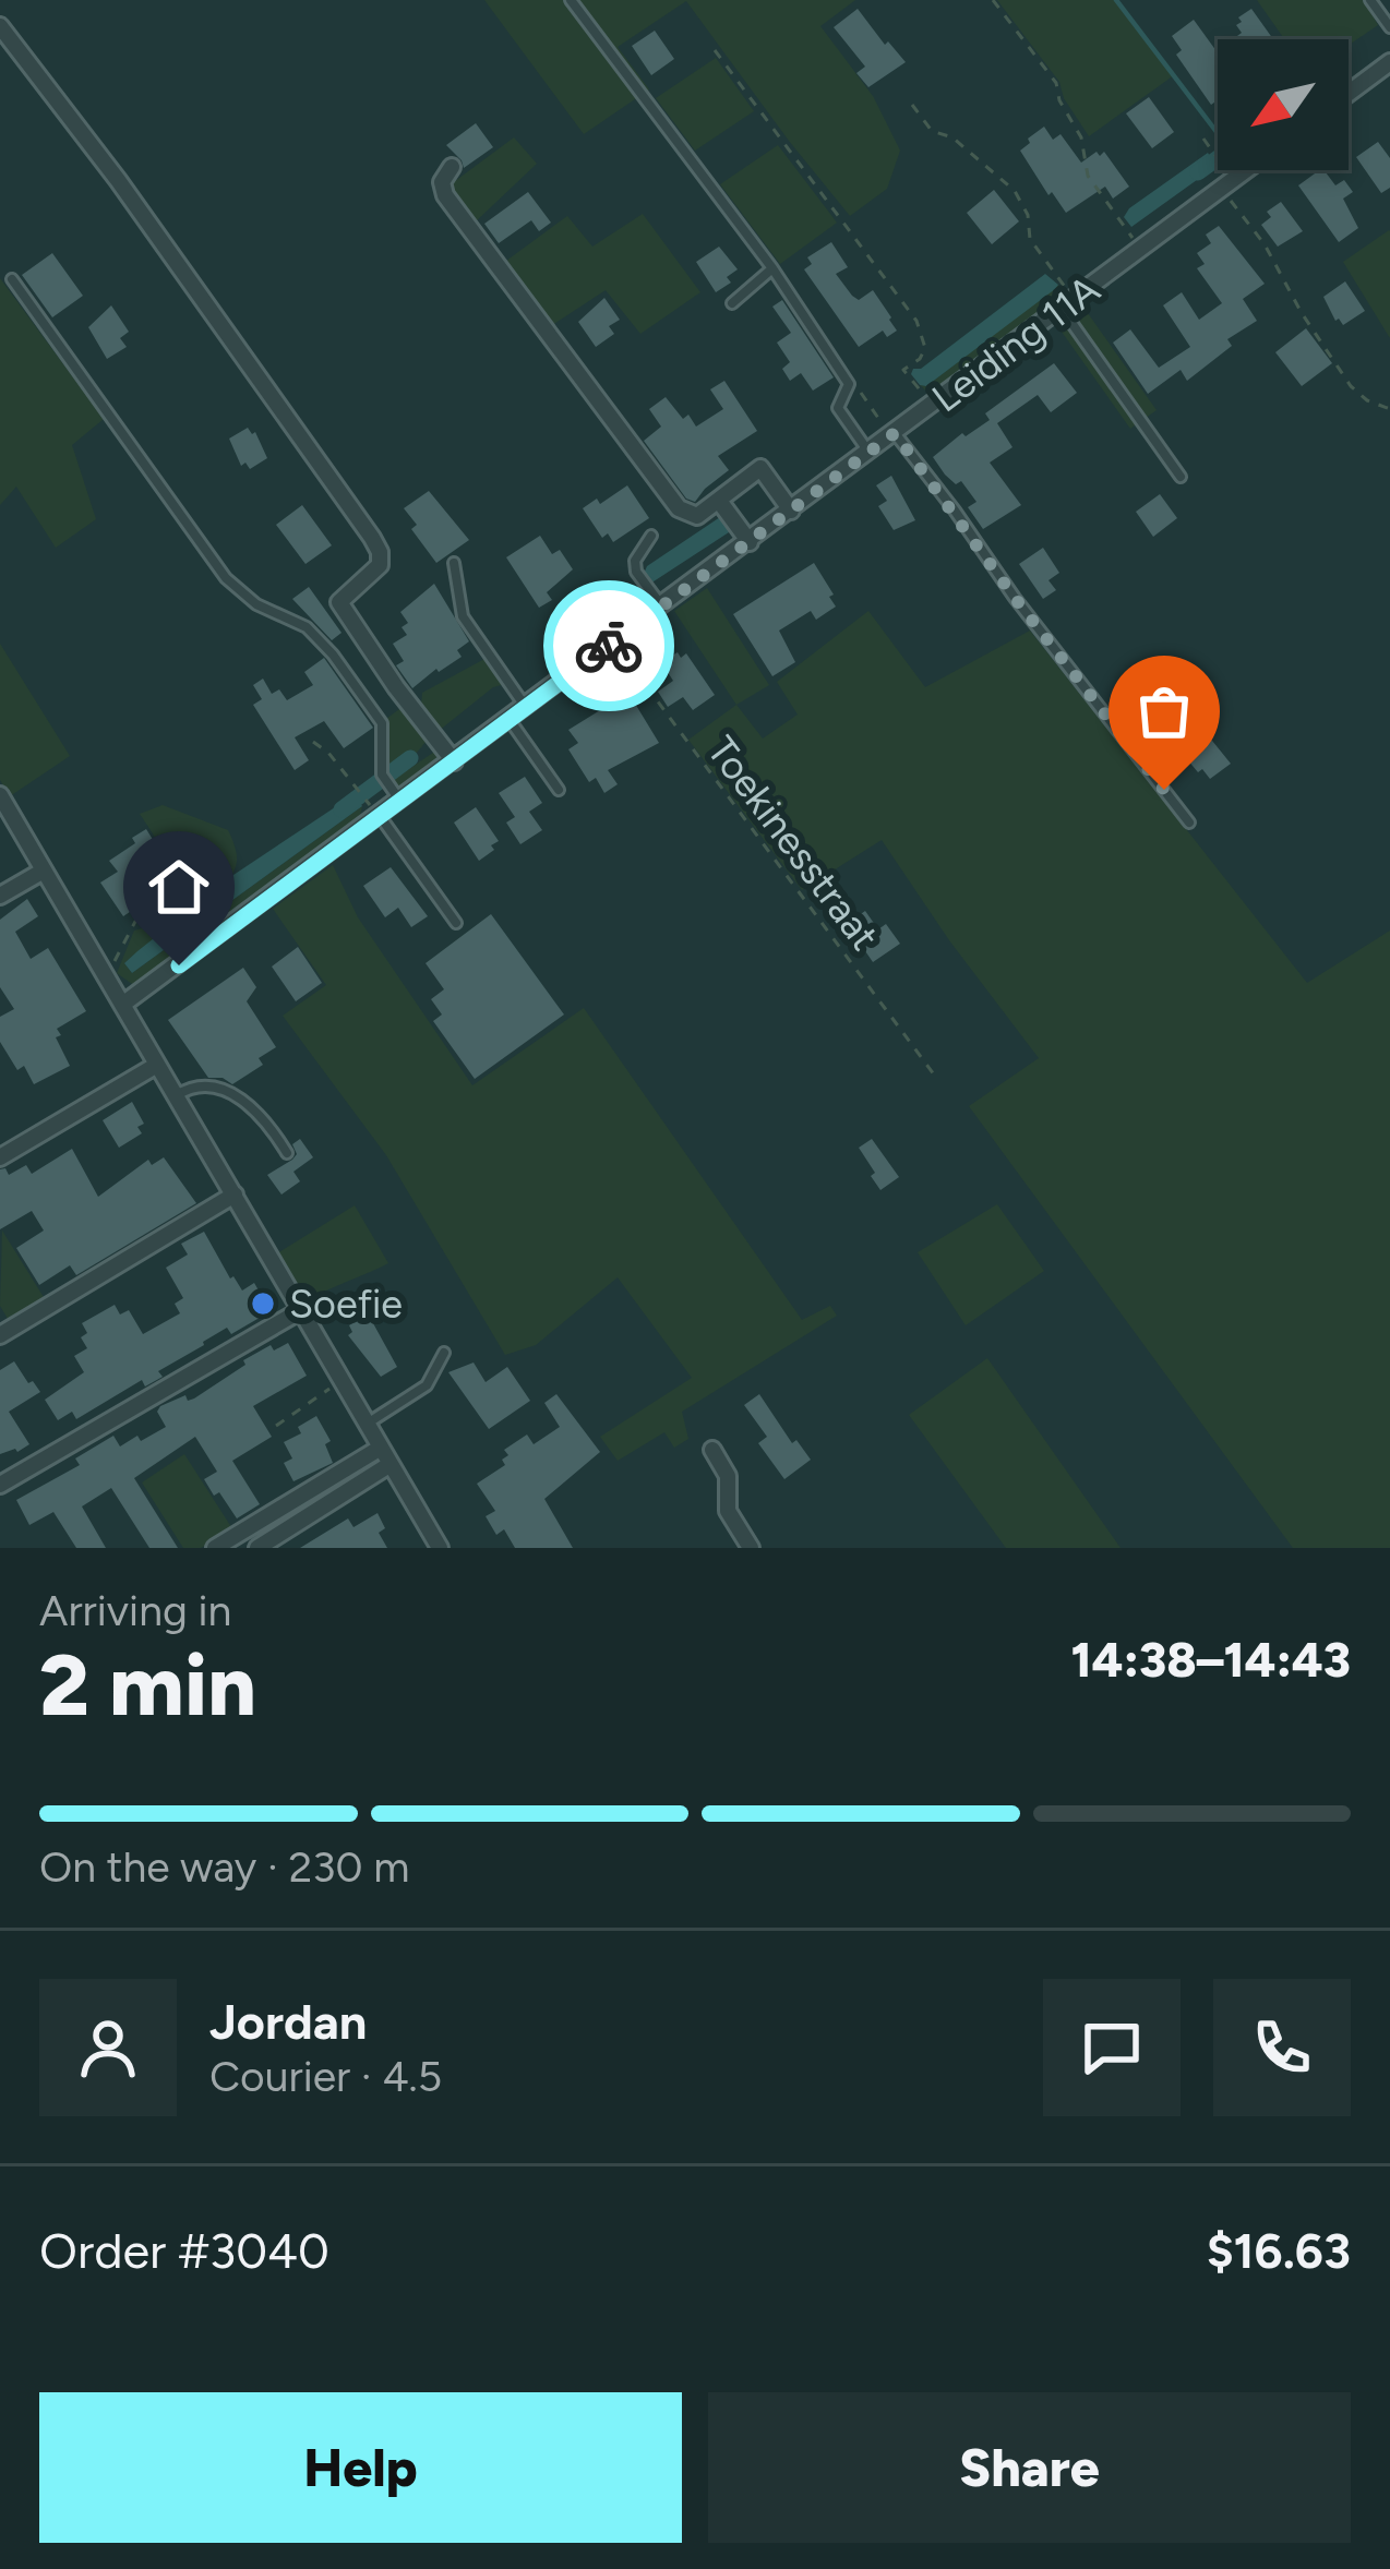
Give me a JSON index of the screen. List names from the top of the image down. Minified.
{"streets":{"street":["Leiding 11A"],"path":["Toekinesstraat"]},"crossings":[["Leiding 11A","Toekinesstraat"]],"places":["Soefie"],"north":"bottom left","page":{"heading":["2 min","Arriving in","14:38–14:43"],"panel":["Jordan","Courier · 4.5","Order #3040","$16.63"],"bar":"On the way · 230 m","buttons":["Help","Share"]}}
